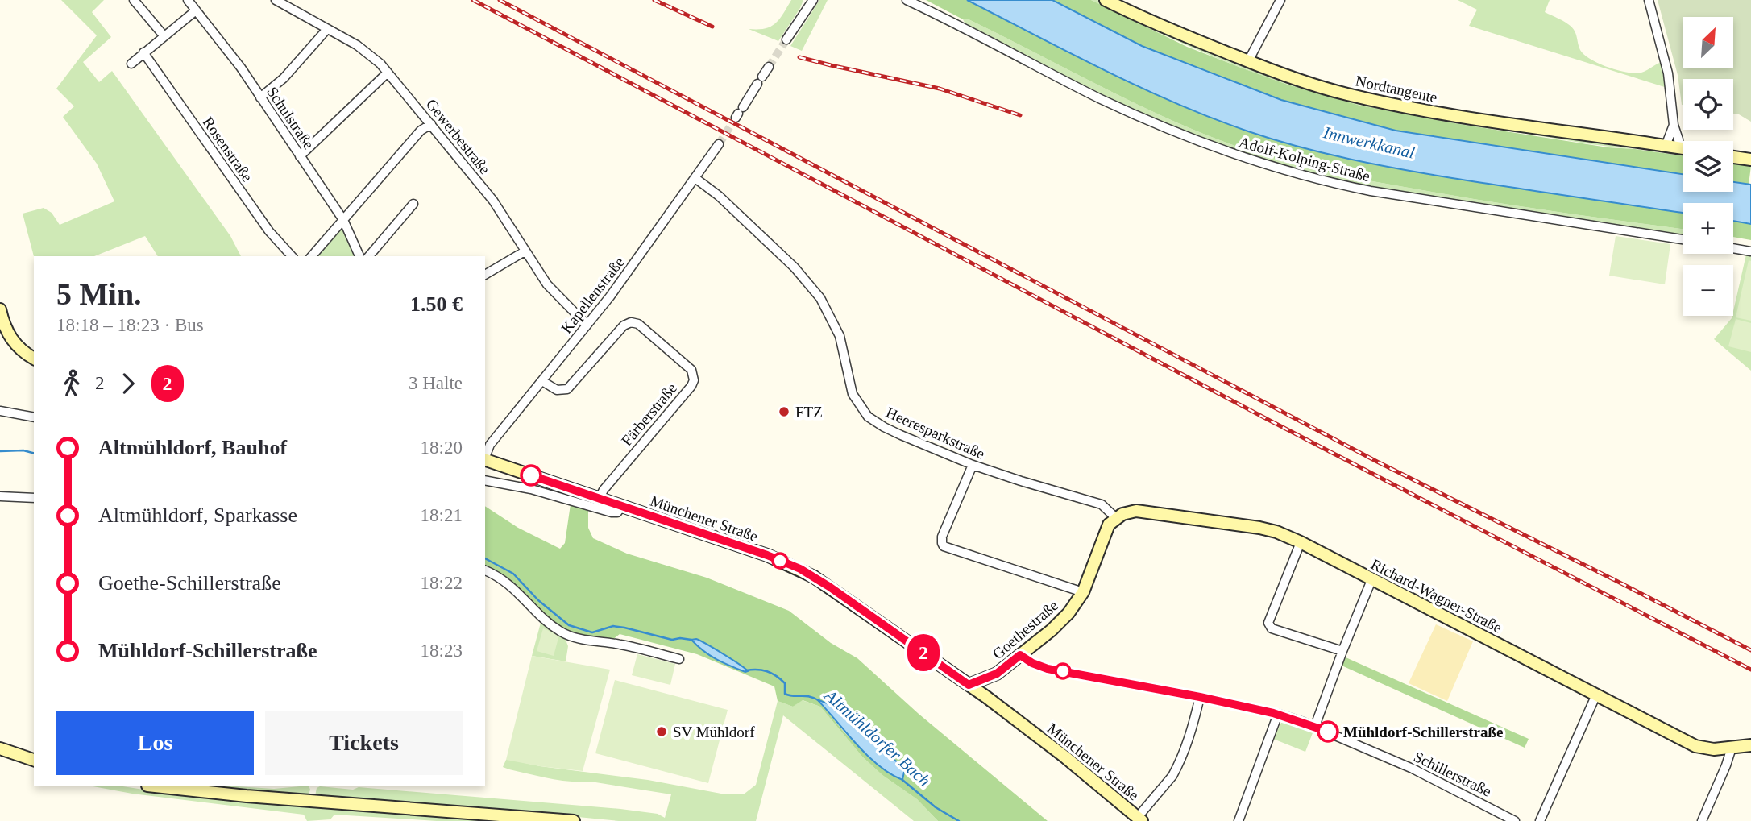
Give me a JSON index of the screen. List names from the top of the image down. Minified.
{"streets":{"street":["Nordtangente","Schulstraße","Gewerbestraße","Rosenstraße","Adolf-Kolping-Straße","Kapellenstraße","Färberstraße","Heeresparkstraße","Münchener Straße","Richard-Wagner-Straße","Goethestraße","Schillerstraße"]},"crossings":[["Gewerbestraße","Kapellenstraße"],["Kapellenstraße","Färberstraße"],["Kapellenstraße","Heeresparkstraße"],["Färberstraße","Münchener Straße"],["Heeresparkstraße","Richard-Wagner-Straße"],["Heeresparkstraße","Goethestraße"],["Münchener Straße","Goethestraße"],["Richard-Wagner-Straße","Goethestraße"],["Goethestraße","Schillerstraße"]],"water":["Innwerkkanal","Altmühldorfer Bach"],"places":["FTZ","SV Mühldorf","Mühldorf-Schillerstraße"],"lines":["bus line 2"],"north":"top right","page":{"on_map":"2","map_buttons":["+","−"],"heading":["5 Min.","18:18 – 18:23 · Bus","1.50 €"],"legs":["2","2","3 Halte"],"list":[{"name":"Altmühldorf, Bauhof","value":"18:20"},{"name":"Altmühldorf, Sparkasse","value":"18:21"},{"name":"Goethe-Schillerstraße","value":"18:22"},{"name":"Mühldorf-Schillerstraße","value":"18:23"}],"buttons":["Los","Tickets"]}}
